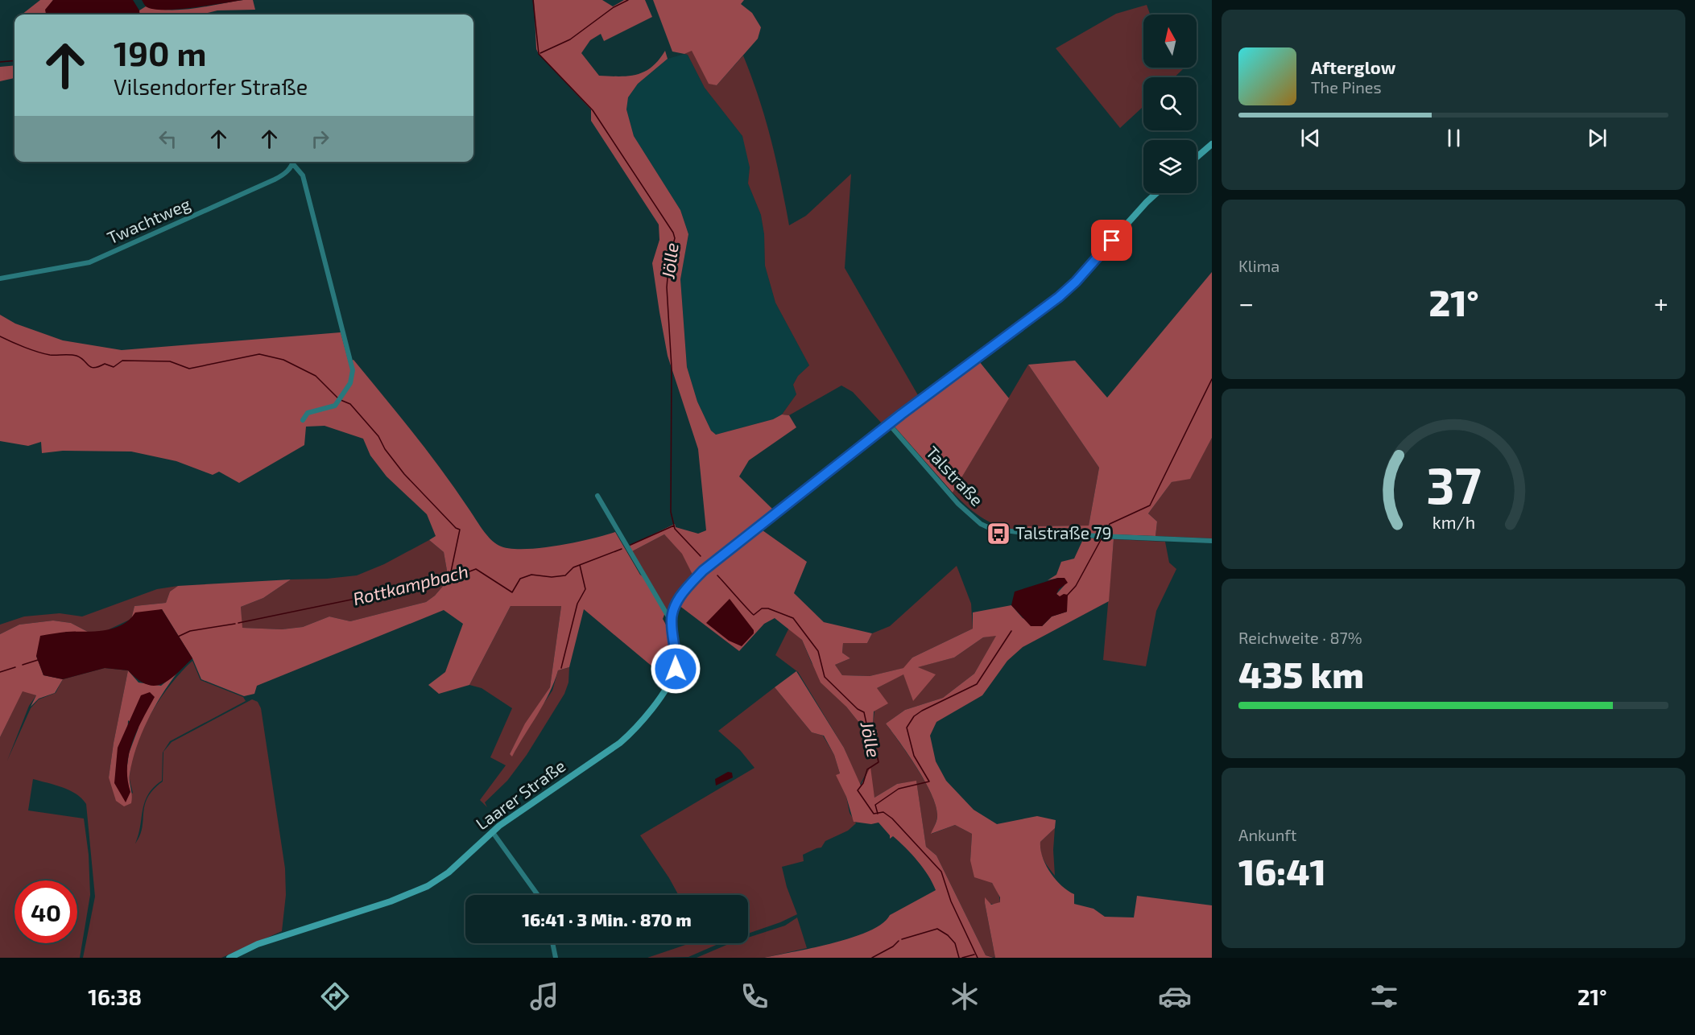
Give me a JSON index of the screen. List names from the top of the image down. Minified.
{"streets":{"street":["Twachtweg","Talstraße","Laarer Straße"]},"crossings":[["Talstraße","Laarer Straße"]],"water":["Jölle","Rottkampbach"],"places":{"bus stop":["Talstraße 79"]},"north":"top","page":{"turn":["190 m","Vilsendorfer Straße"],"song":["Afterglow","The Pines"],"tile":["Klima",["Reichweite · 87%","435 km"],["Ankunft","16:41"]],"heat":["−","21°","+"],"limit":"40","trip":"16:41 · 3 Min. · 870 m","tabs":["16:38","21°"],"gauge":["37","km/h"]}}
